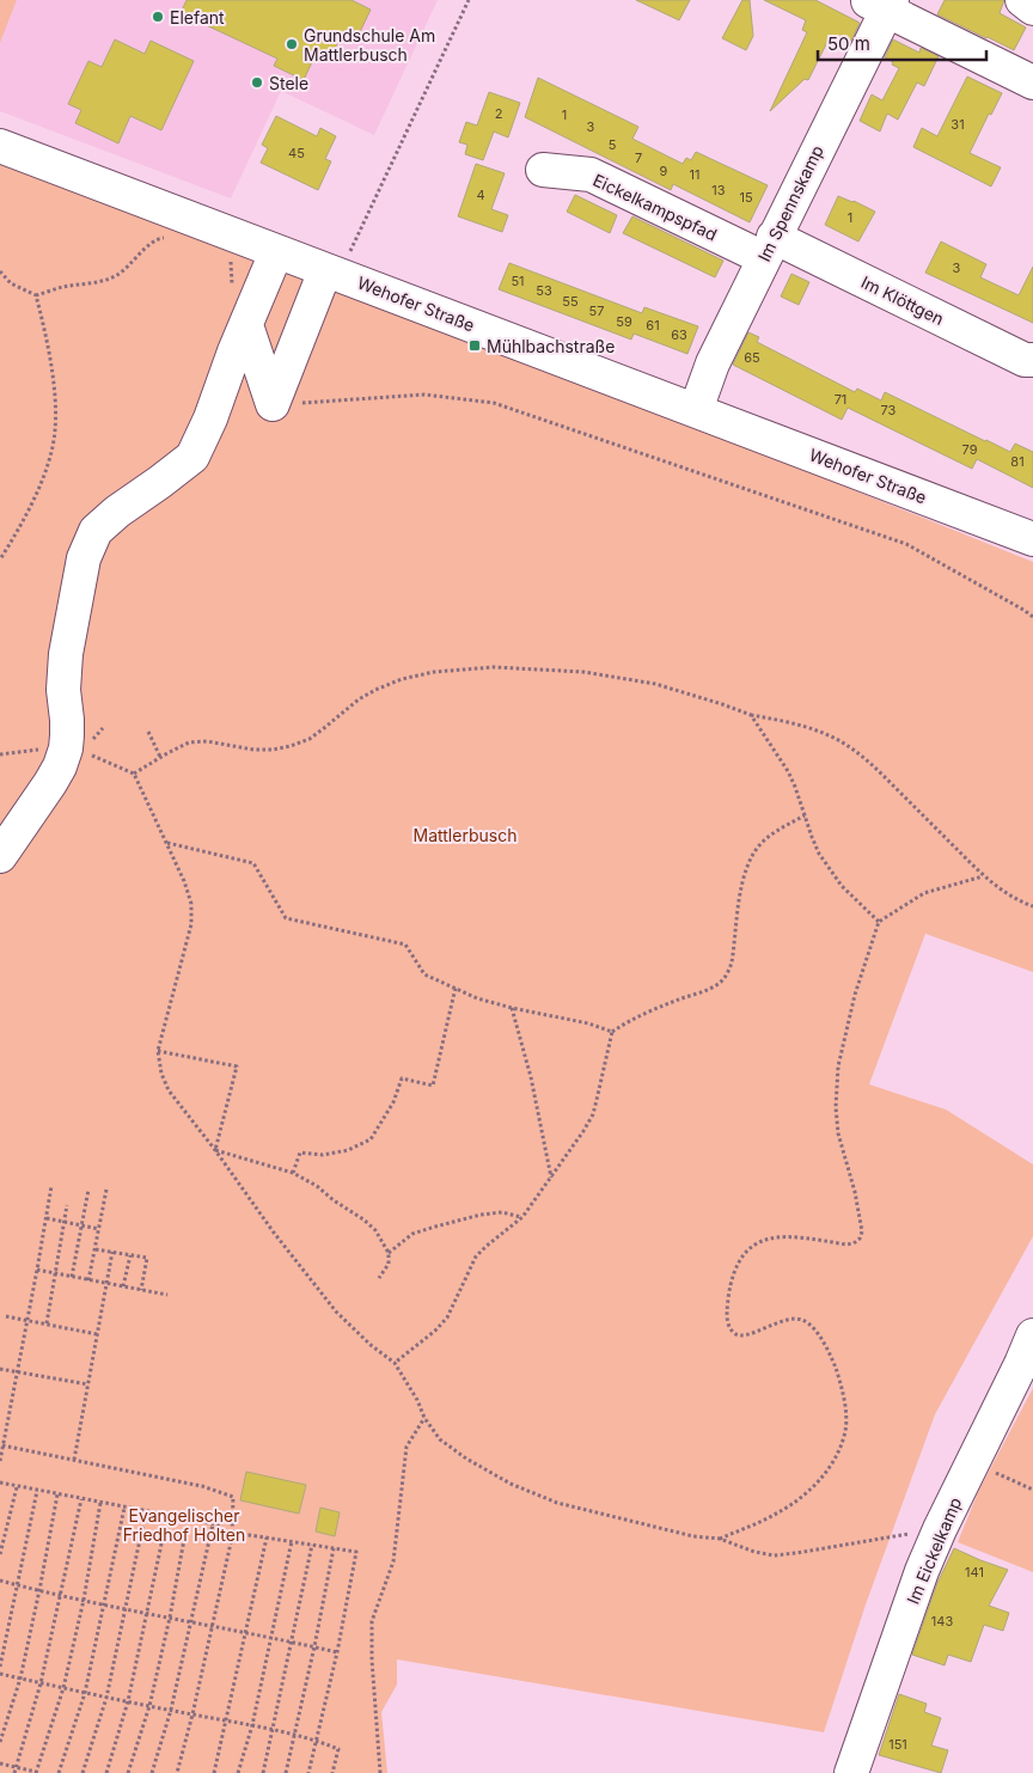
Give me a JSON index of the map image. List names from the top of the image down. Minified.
{"streets":{"street":["Im Spennskamp","Eickelkampspfad","Im Klöttgen","Wehofer Straße","Im Eickelkamp"]},"crossings":[["Im Spennskamp","Eickelkampspfad"],["Im Spennskamp","Im Klöttgen"],["Im Spennskamp","Wehofer Straße"],["Eickelkampspfad","Im Klöttgen"]],"parks":["Mattlerbusch","Evangelischer Friedhof Holten"],"places":{"other":["Elefant","Grundschule Am Mattlerbusch","Stele"],"transit":["Mühlbachstraße"]},"house_numbers":["2","1","31","3","5","45","7","9","11","13","4","15","1","3","51","53","55","57","59","61","63","65","71","73","79","81","141","143","151"],"scale_bar":"50 m"}
